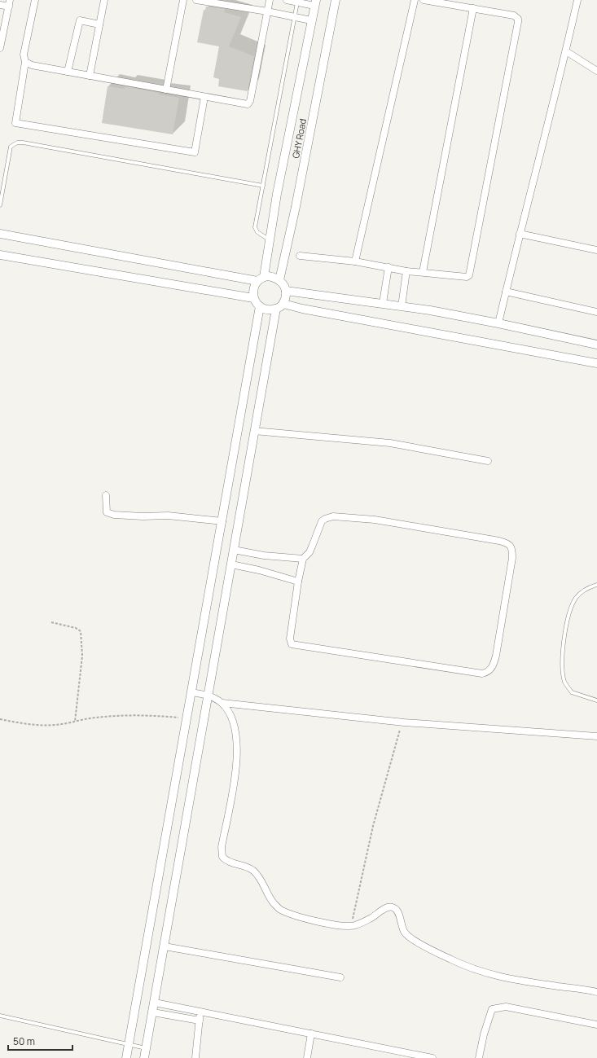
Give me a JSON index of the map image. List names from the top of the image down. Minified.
{"streets":{"street":["GHY Road"]},"scale_bar":"50 m"}
